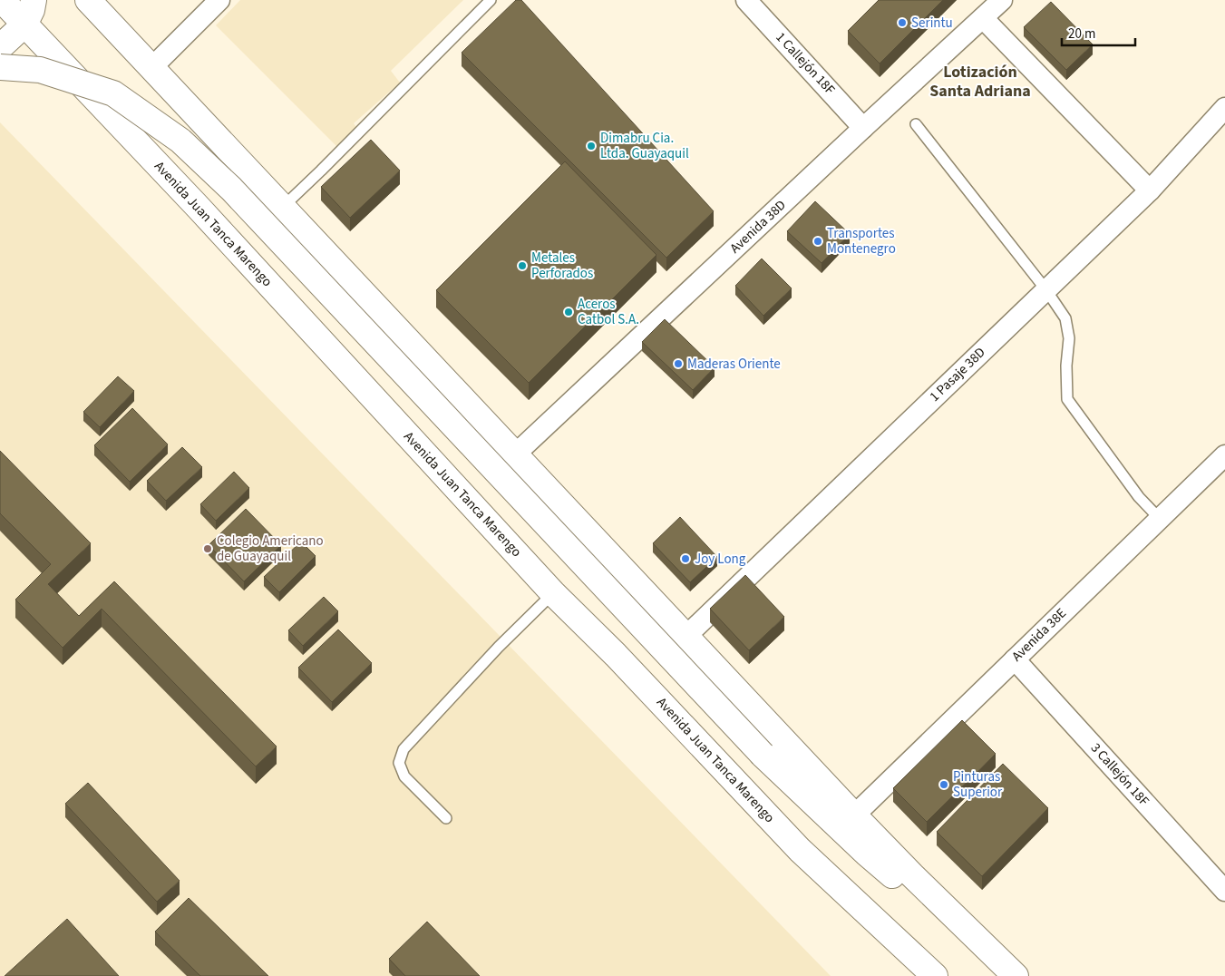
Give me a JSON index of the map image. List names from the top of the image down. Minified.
{"streets":{"main road":["Avenida Juan Tanca Marengo"],"street":["1 Callejón 18F","Avenida 38D","1 Pasaje 38D","Avenida 38E","3 Callejón 18F"]},"crossings":[["1 Callejón 18F","Avenida 38D"],["Avenida 38E","3 Callejón 18F"]],"districts":["Lotización Santa Adriana"],"places":["Serintu","Dimabru Cia. Ltda. Guayaquil","Transportes Montenegro","Metales Perforados","Aceros Catbol S.A.","Maderas Oriente","Colegio Americano de Guayaquil","Joy Long","Pinturas Superior"],"scale_bar":"20 m"}
